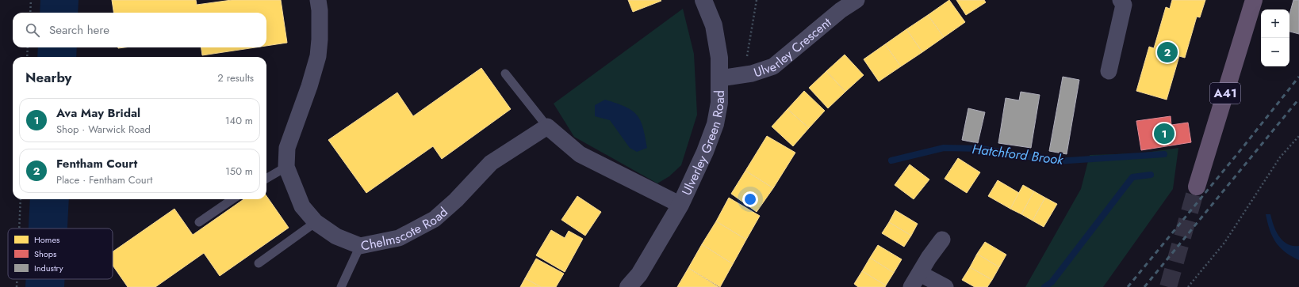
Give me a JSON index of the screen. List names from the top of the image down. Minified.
{"streets":{"highway":["A41"],"street":["Ulverley Crescent","Ulverley Green Road","Chelmscote Road"]},"crossings":[["Ulverley Crescent","Ulverley Green Road"]],"water":["Hatchford Brook"],"legend":["Homes","Shops","Industry"],"page":{"map_buttons":["+","−"],"search":"Search here","pins":["2","1"],"heading":["Nearby","2 results"],"list":[{"mark":"1","name":"Ava May Bridal","note":"Shop · Warwick Road","value":"140 m"},{"mark":"2","name":"Fentham Court","note":"Place · Fentham Court","value":"150 m"}]}}
